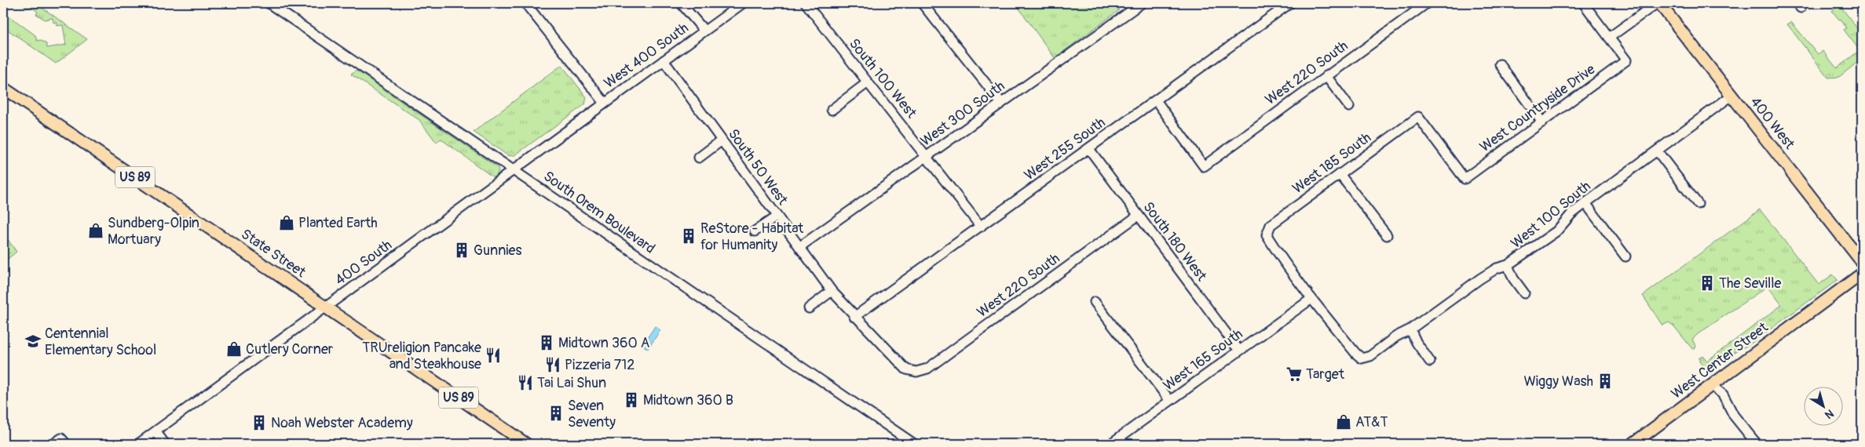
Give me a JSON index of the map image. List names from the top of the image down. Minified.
{"streets":{"main road":["400 West","US 89","State Street","West Center Street"],"street":["West 400 South","West 220 South","South 100 West","West Countryside Drive","West 300 South","West 255 South","West 185 South","South 50 West","South Orem Boulevard","West 100 South","South 180 West","400 South","West 165 South"]},"crossings":[["West 400 South","South 50 West"],["West 400 South","400 South"],["West 220 South","West 255 South"],["West 220 South","South 50 West"],["West 220 South","South 180 West"],["South 100 West","West 300 South"],["South 100 West","West 255 South"],["West Countryside Drive","West 185 South"],["West 300 South","South 50 West"],["400 West","West 100 South"],["West 255 South","South 50 West"],["West 255 South","South 180 West"],["West 185 South","West 100 South"],["West 185 South","West 165 South"],["South Orem Boulevard","400 South"],["West 100 South","West 165 South"],["South 180 West","West 165 South"],["State Street","400 South"]],"places":{"shop":["Planted Earth","Sundberg-Olpin Mortuary","Cutlery Corner","AT&T"],"building":["ReStore - Habitat for Humanity","Gunnies","The Seville","Midtown 360 A","Wiggy Wash","Midtown 360 B","Seven Seventy","Noah Webster Academy"],"school or university":["Centennial Elementary School"],"restaurant":["TRUreligion Pancake and Steakhouse","Pizzeria 712","Tai Lai Shun"],"supermarket":["Target"]},"north":"bottom right"}
